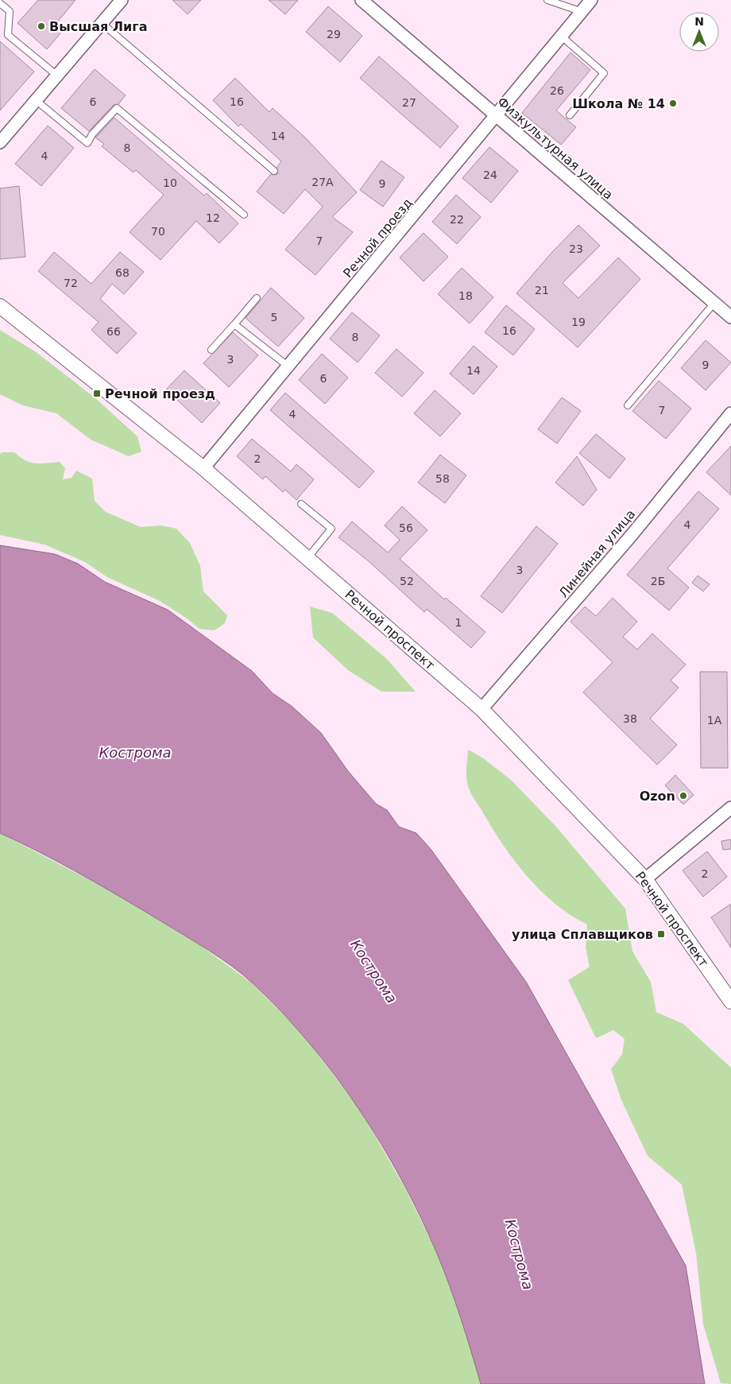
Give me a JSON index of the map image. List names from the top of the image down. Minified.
{"streets":{"street":["Физкультурная улица","Речной проезд","Линейная улица","Речной проспект"]},"crossings":[["Физкультурная улица","Речной проезд"],["Речной проезд","Речной проспект"],["Линейная улица","Речной проспект"]],"water":["Кострома"],"places":{"other":["Высшая Лига","Школа № 14","Ozon"],"transit":["Речной проезд","улица Сплавщиков"]},"house_numbers":["29","26","6","16","27","14","8","4","24","27А","10","9","12","22","70","7","23","68","72","21","18","5","19","16","66","8","3","9","14","6","7","4","2","58","4","56","3","52","2Б","1","38","1А","2"],"north":"top"}
